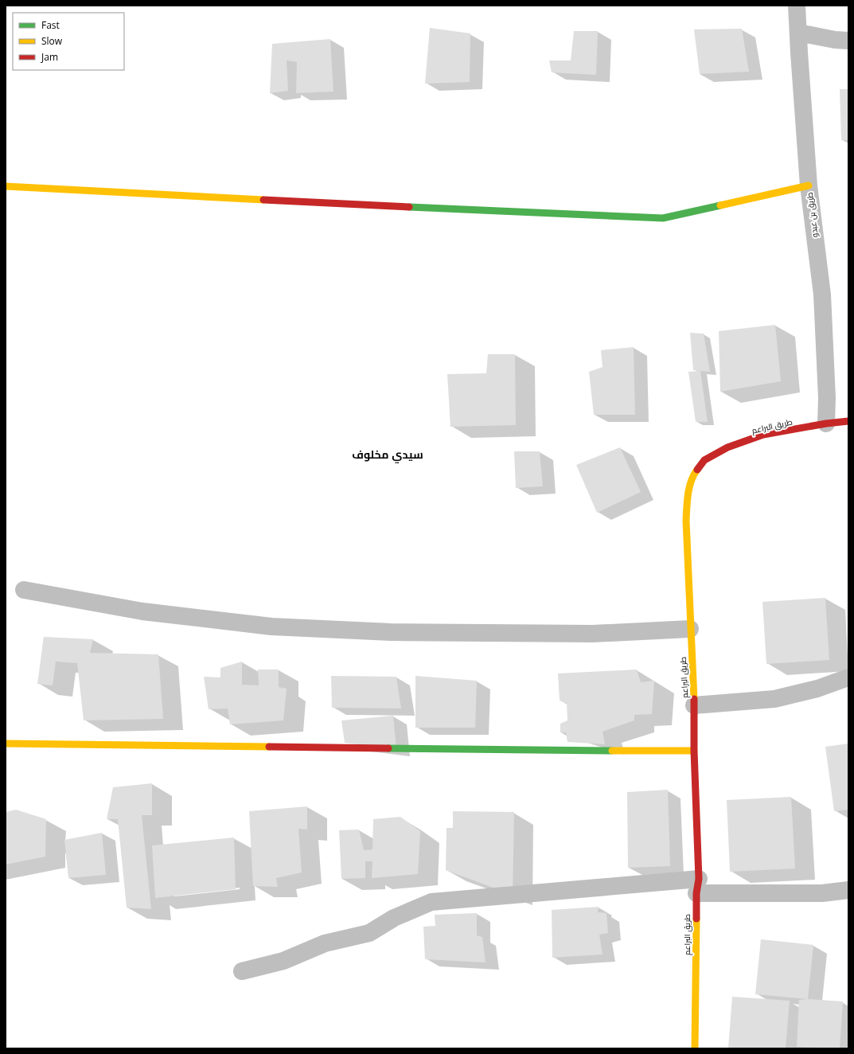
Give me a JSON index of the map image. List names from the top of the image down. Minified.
{"streets":{"street":["طريق بن عبدو","طريق البراعم"]},"crossings":[["طريق بن عبدو","طريق البراعم"]],"districts":["سيدي مخلوف"],"legend":["Fast","Slow","Jam"]}
